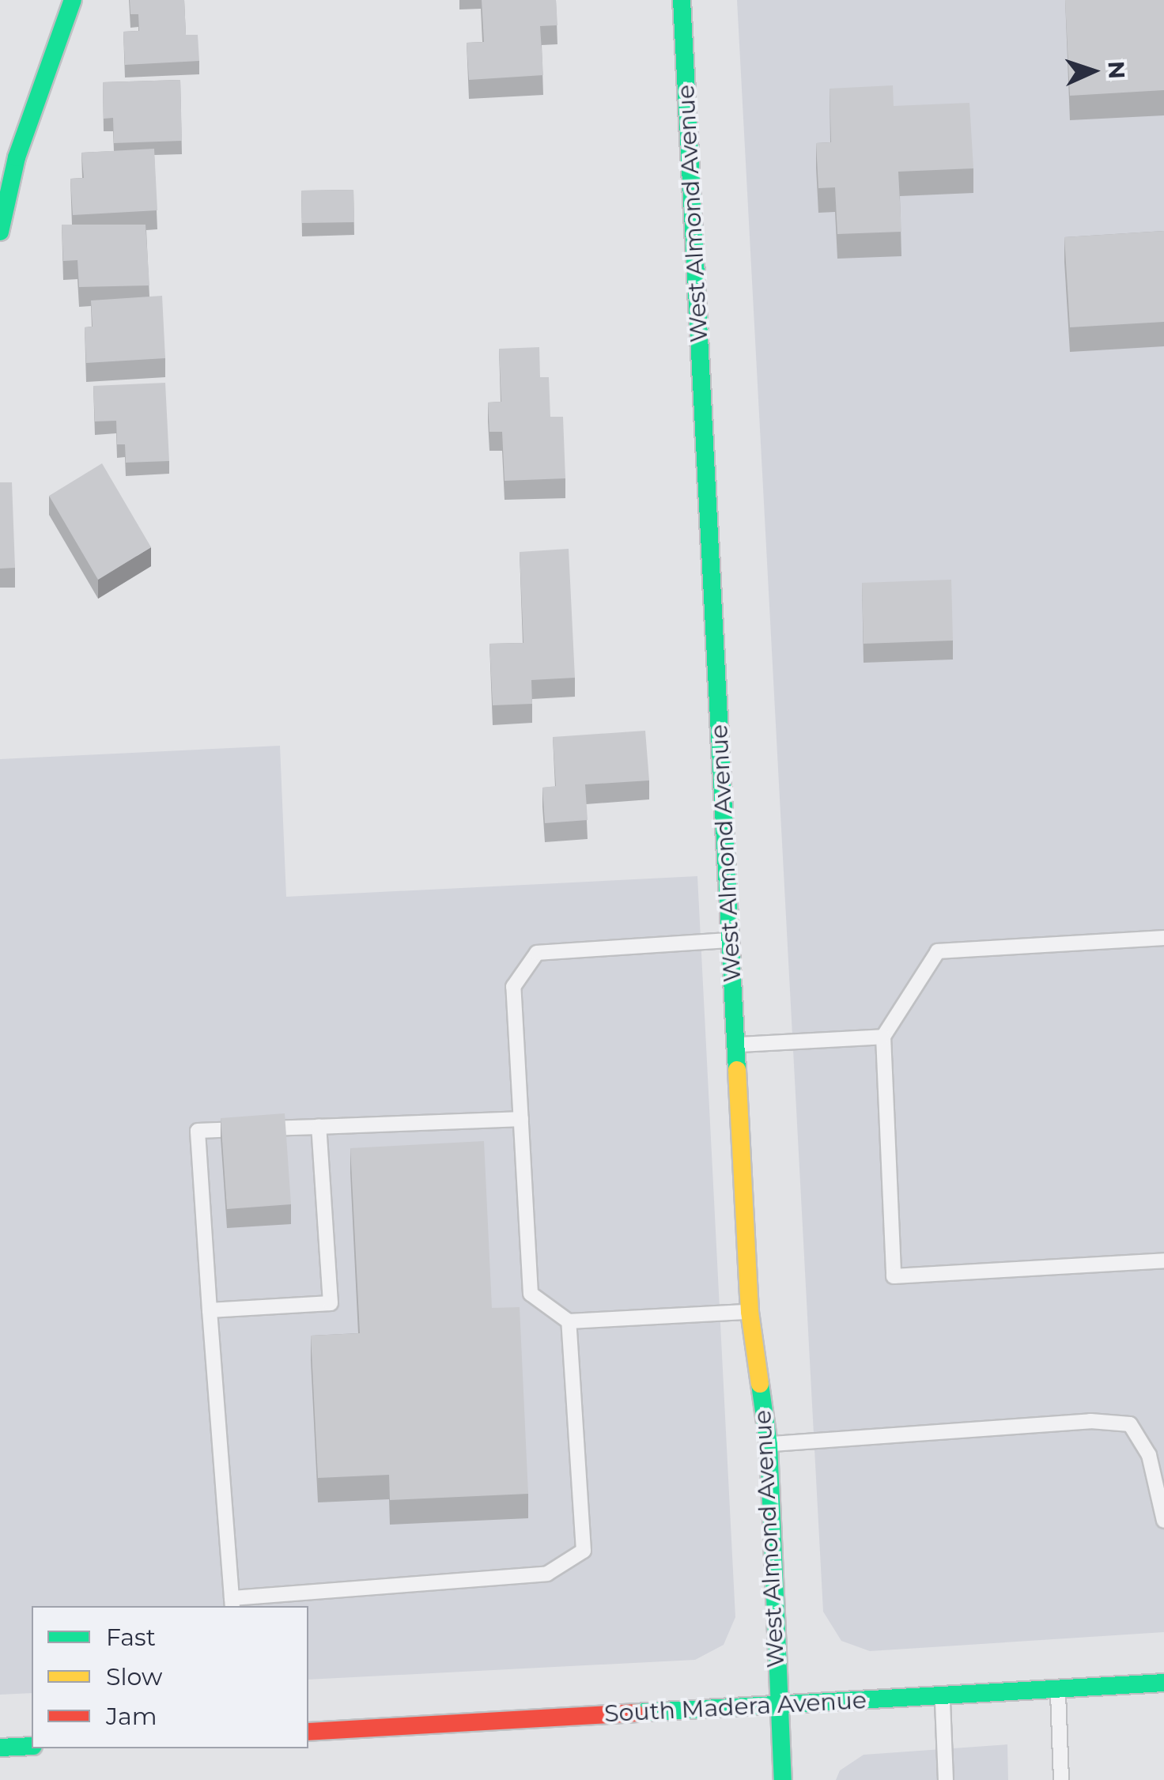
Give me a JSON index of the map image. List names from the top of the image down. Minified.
{"streets":{"street":["West Almond Avenue","South Madera Avenue"]},"crossings":[["West Almond Avenue","South Madera Avenue"]],"legend":["Fast","Slow","Jam"],"north":"right"}
